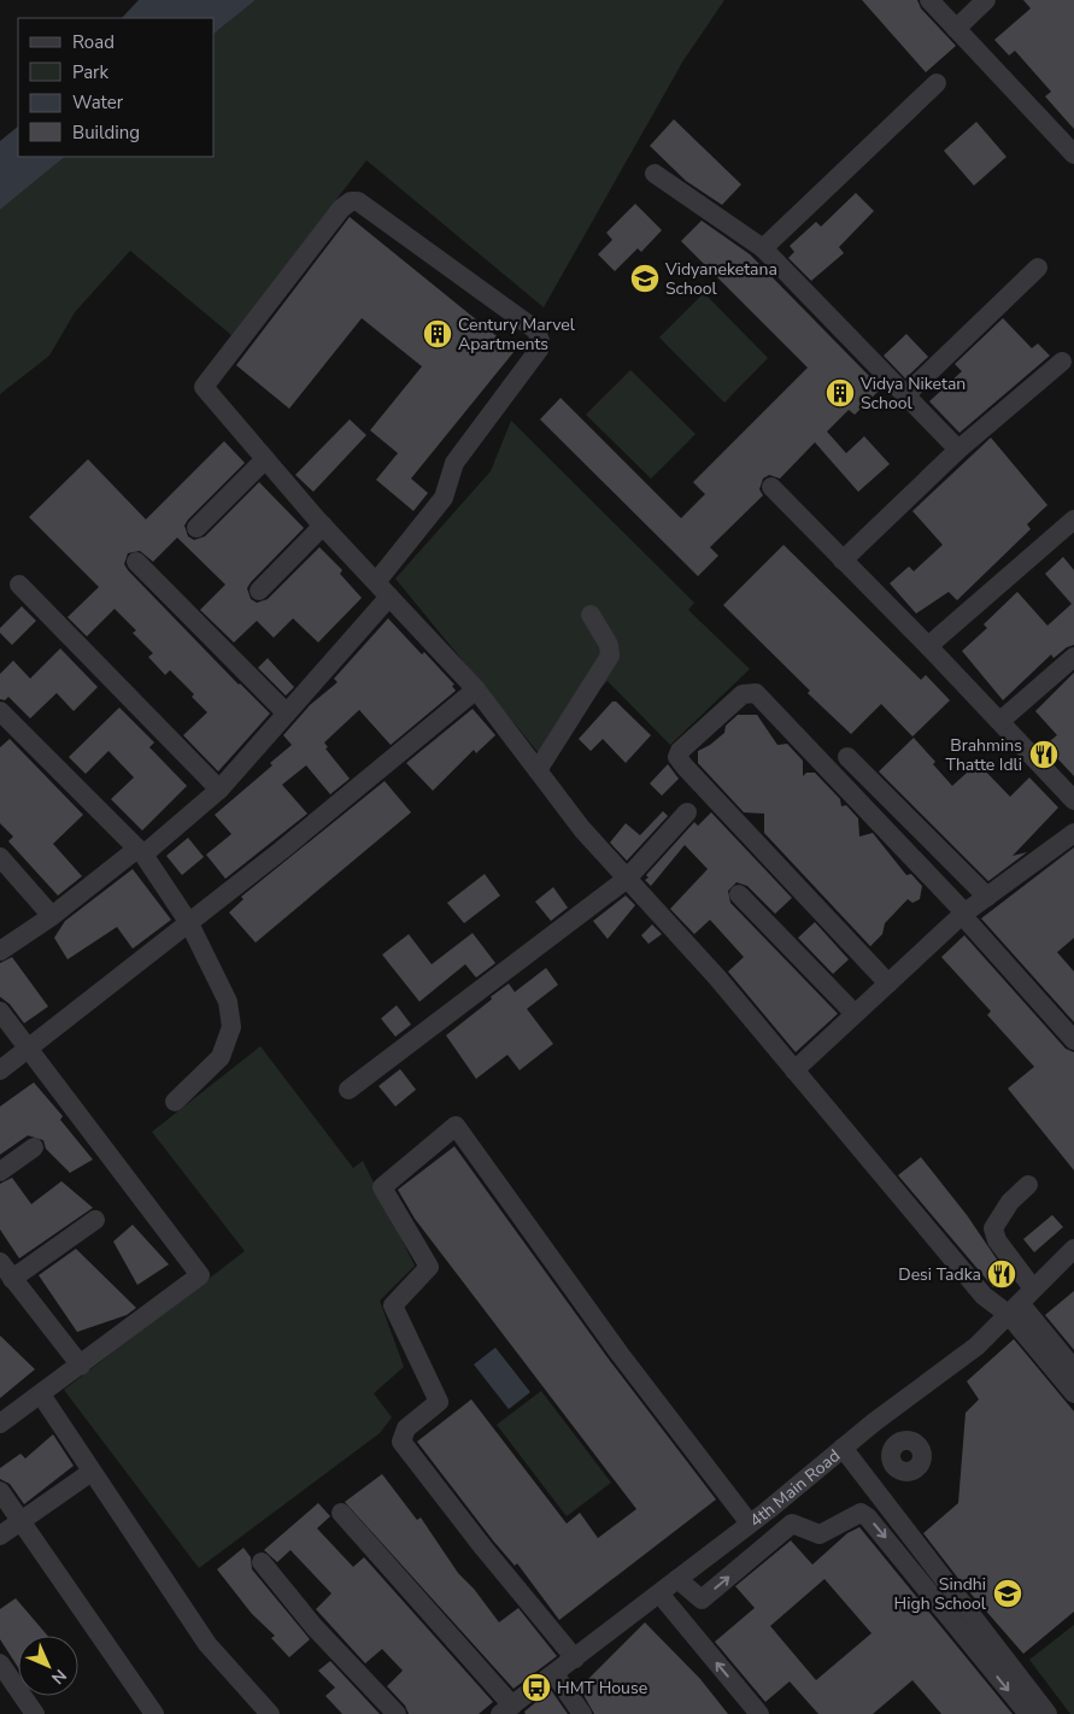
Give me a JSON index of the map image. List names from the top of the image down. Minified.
{"streets":{"street":["4th Main Road"]},"places":{"school or university":["Vidyaneketana School","Sindhi High School"],"building":["Century Marvel Apartments","Vidya Niketan School"],"restaurant":["Brahmins Thatte Idli","Desi Tadka"],"bus stop":["HMT House"]},"legend":["Road","Park","Water","Building"],"north":"bottom right"}
